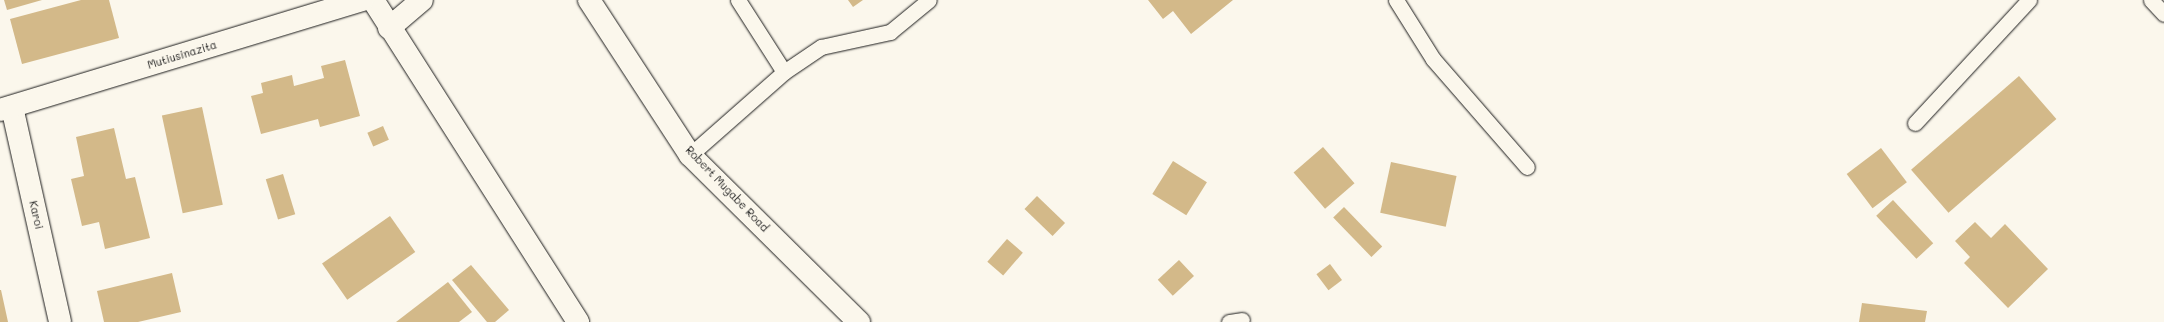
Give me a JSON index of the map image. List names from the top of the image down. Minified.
{"streets":{"street":["Mutiusinazita","Robert Mugabe Road","Karoi"]},"crossings":[["Mutiusinazita","Karoi"]]}
